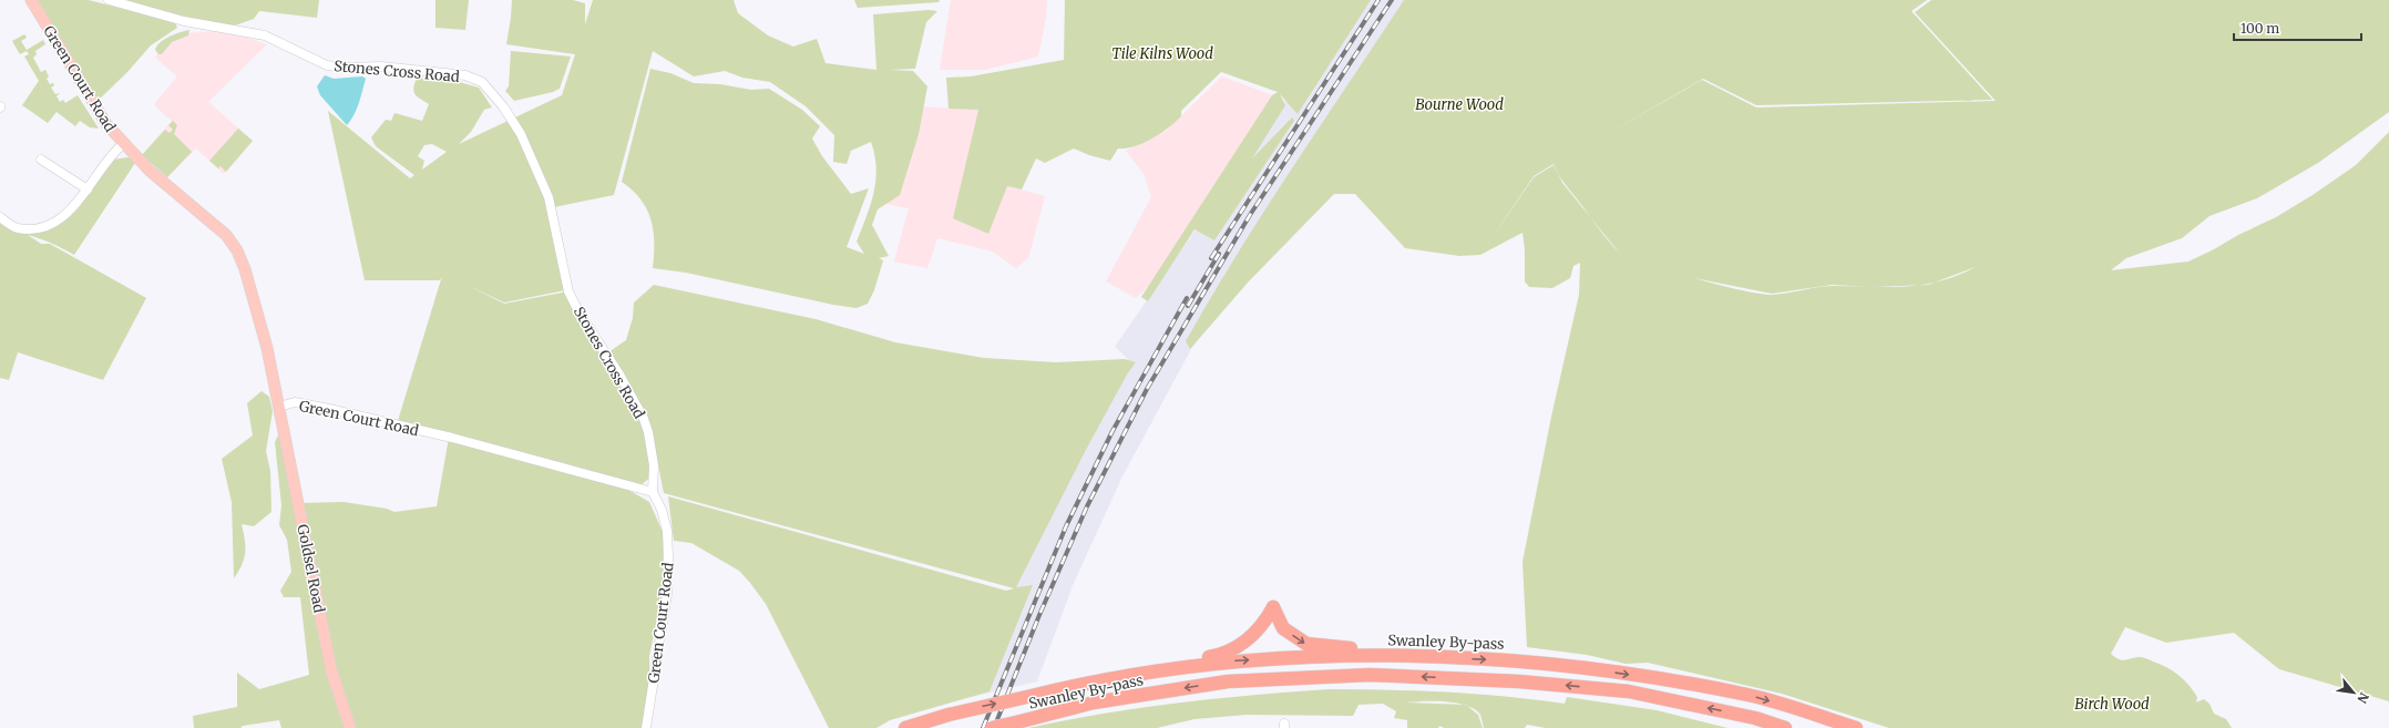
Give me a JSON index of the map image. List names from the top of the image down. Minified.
{"streets":{"highway":["Swanley By-pass"],"main road":["Green Court Road","Goldsel Road"],"street":["Stones Cross Road"]},"crossings":[["Stones Cross Road","Green Court Road"],["Green Court Road","Goldsel Road"]],"parks":["Tile Kilns Wood","Bourne Wood","Birch Wood"],"scale_bar":"100 m","north":"bottom right"}
